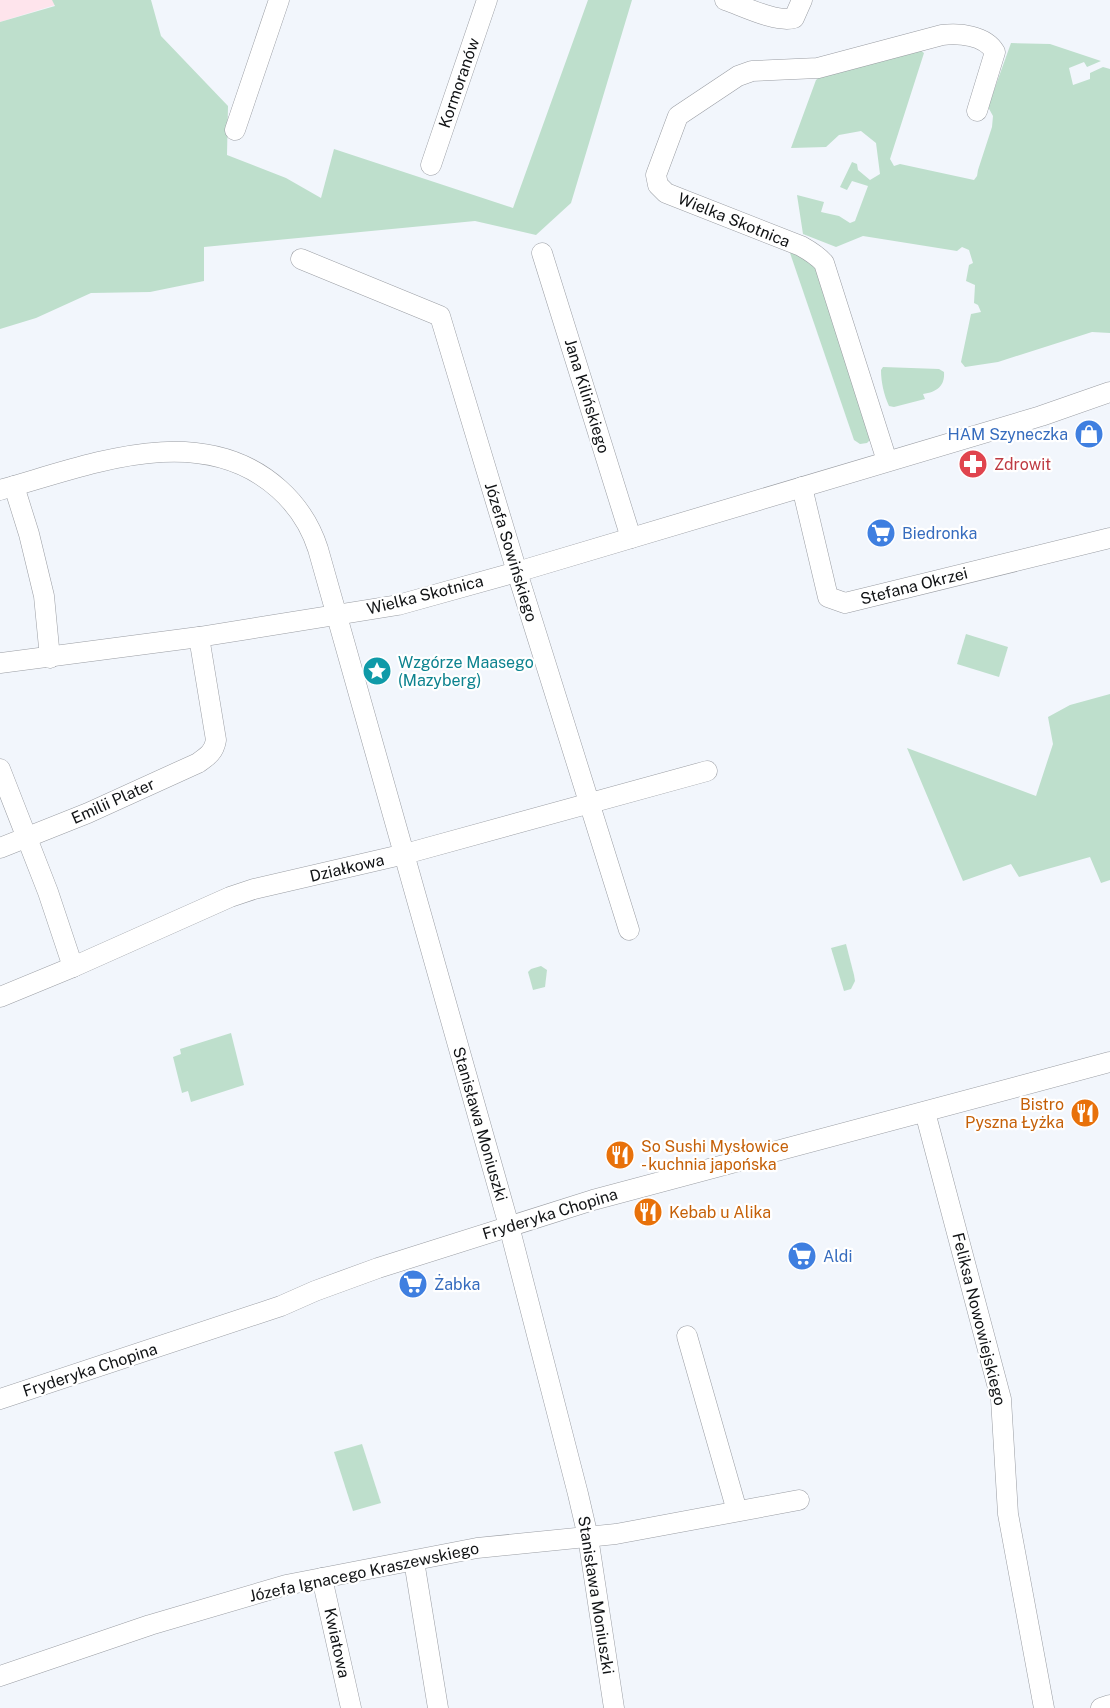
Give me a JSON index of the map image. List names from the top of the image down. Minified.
{"streets":{"street":["Kormoranów","Wielka Skotnica","Jana Kilińskiego","Józefa Sowińskiego","Stefana Okrzei","Emilii Plater","Działkowa","Stanisława Moniuszki","Fryderyka Chopina","Feliksa Nowowiejskiego","Józefa Ignacego Kraszewskiego","Kwiatowa"]},"crossings":[["Wielka Skotnica","Jana Kilińskiego"],["Wielka Skotnica","Józefa Sowińskiego"],["Wielka Skotnica","Stefana Okrzei"],["Wielka Skotnica","Emilii Plater"],["Wielka Skotnica","Stanisława Moniuszki"],["Józefa Sowińskiego","Działkowa"],["Działkowa","Stanisława Moniuszki"],["Stanisława Moniuszki","Fryderyka Chopina"],["Stanisława Moniuszki","Józefa Ignacego Kraszewskiego"],["Fryderyka Chopina","Feliksa Nowowiejskiego"],["Józefa Ignacego Kraszewskiego","Kwiatowa"]],"places":{"shop":["HAM Szyneczka"],"pharmacy":["Zdrowit"],"supermarket":["Biedronka","Aldi","Żabka"],"place":["Wzgórze Maasego (Mazyberg)"],"restaurant":["Bistro Pyszna Łyżka","So Sushi Mysłowice - kuchnia japońska","Kebab u Alika"]}}
